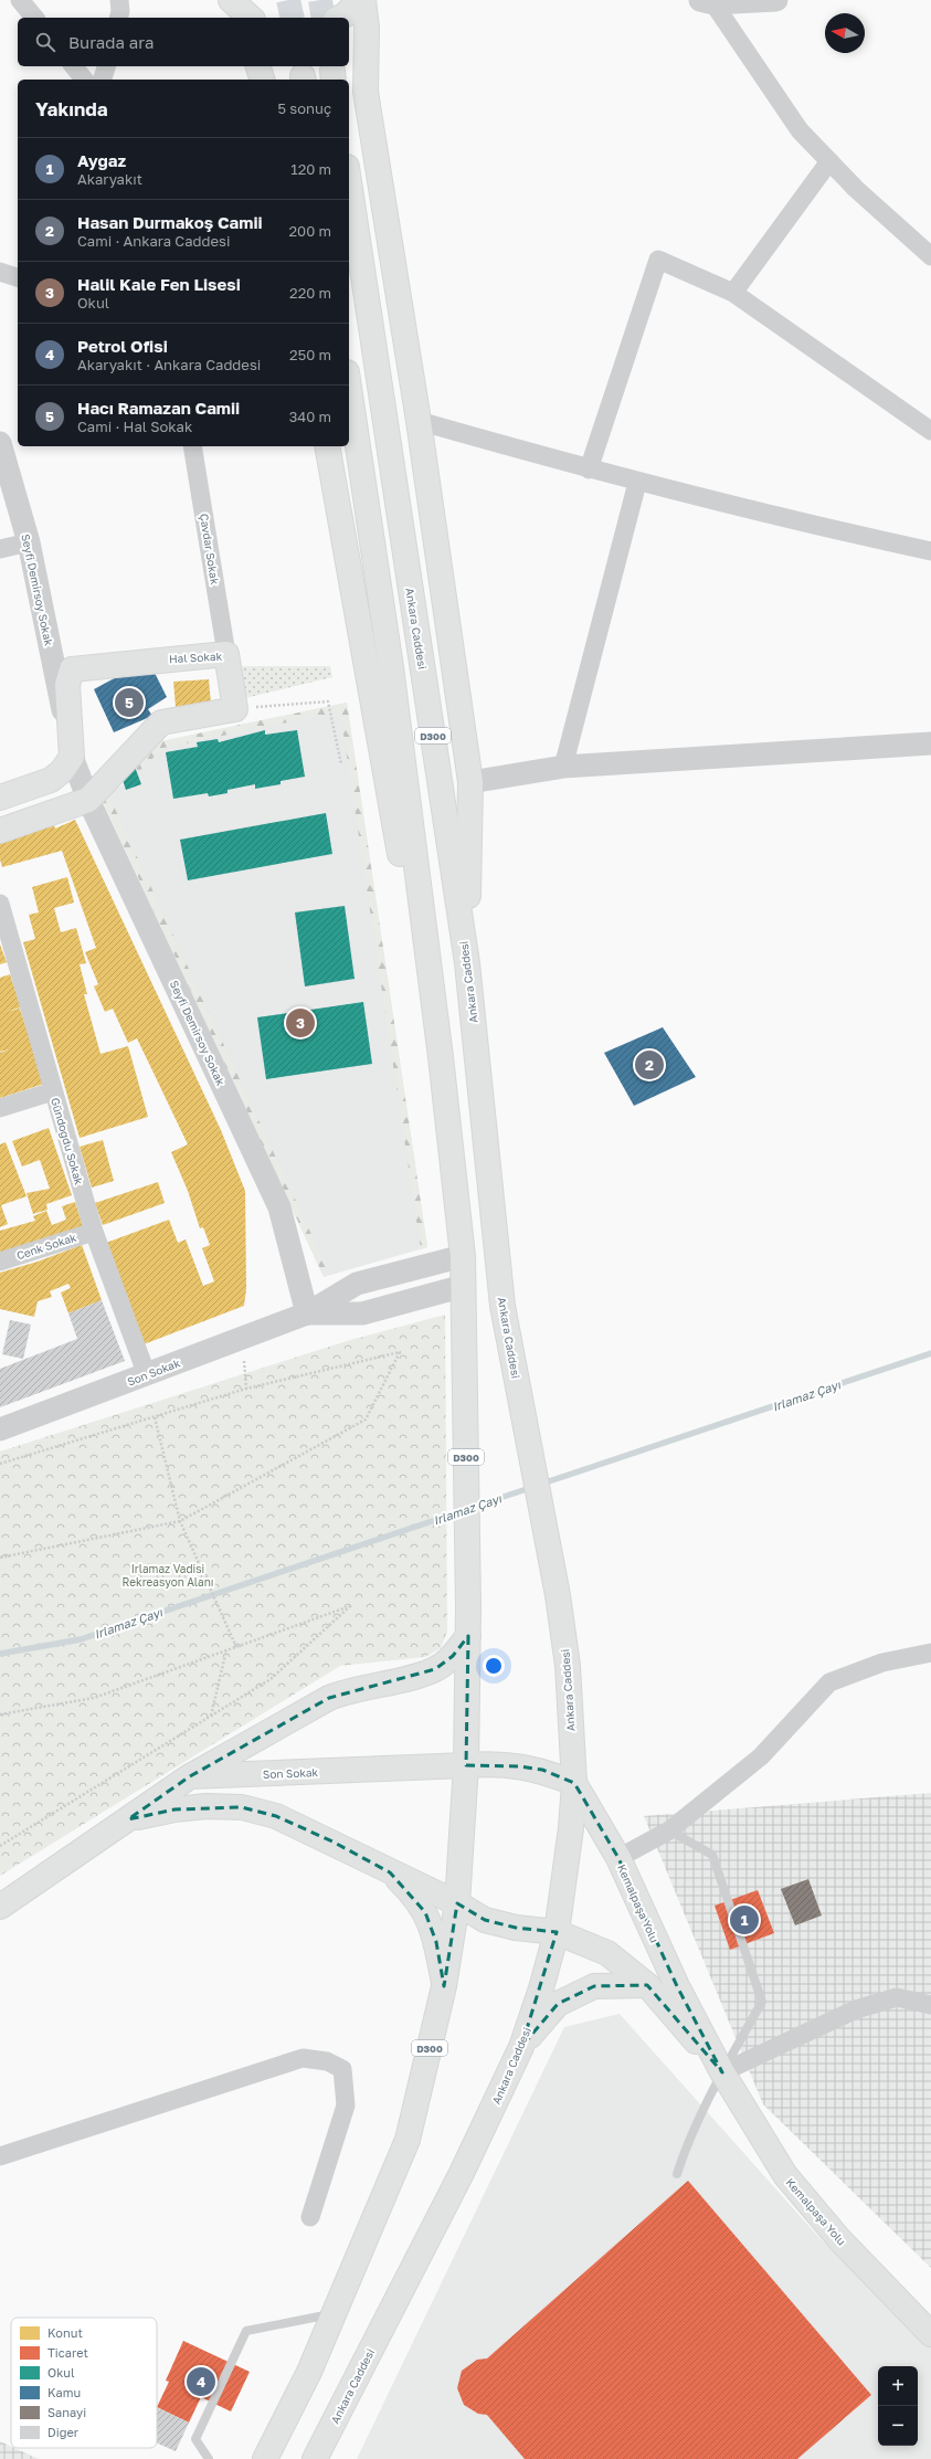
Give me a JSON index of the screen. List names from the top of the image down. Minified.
{"streets":{"main road":["Ankara Caddesi","Hal Sokak","D300","Son Sokak","Kemalpaşa Yolu"],"street":["Çavdar Sokak","Seyfi Demirsoy Sokak","Gündoğdu Sokak","Cenk Sokak"]},"crossings":[["Çavdar Sokak","Hal Sokak"],["Seyfi Demirsoy Sokak","Hal Sokak"],["Seyfi Demirsoy Sokak","Son Sokak"],["Ankara Caddesi","Son Sokak"],["Ankara Caddesi","Kemalpaşa Yolu"],["D300","Son Sokak"],["D300","Kemalpaşa Yolu"],["Gündoğdu Sokak","Cenk Sokak"],["Gündoğdu Sokak","Son Sokak"],["Son Sokak","Kemalpaşa Yolu"]],"water":["Irlamaz Çayı"],"parks":["Irlamaz Vadisi Rekreasyon Alanı"],"legend":["Konut","Ticaret","Okul","Kamu","Sanayi","Diğer"],"north":"left","page":{"search":"Burada ara","heading":["Yakında","5 sonuç"],"list":[{"mark":"1","name":"Aygaz","note":"Akaryakıt","value":"120 m"},{"mark":"2","name":"Hasan Durmakoş Camii","note":"Cami · Ankara Caddesi","value":"200 m"},{"mark":"3","name":"Halil Kale Fen Lisesi","note":"Okul","value":"220 m"},{"mark":"4","name":"Petrol Ofisi","note":"Akaryakıt · Ankara Caddesi","value":"250 m"},{"mark":"5","name":"Hacı Ramazan Camii","note":"Cami · Hal Sokak","value":"340 m"}],"pins":["5","3","2","1","4"],"map_buttons":["+","−"]}}
